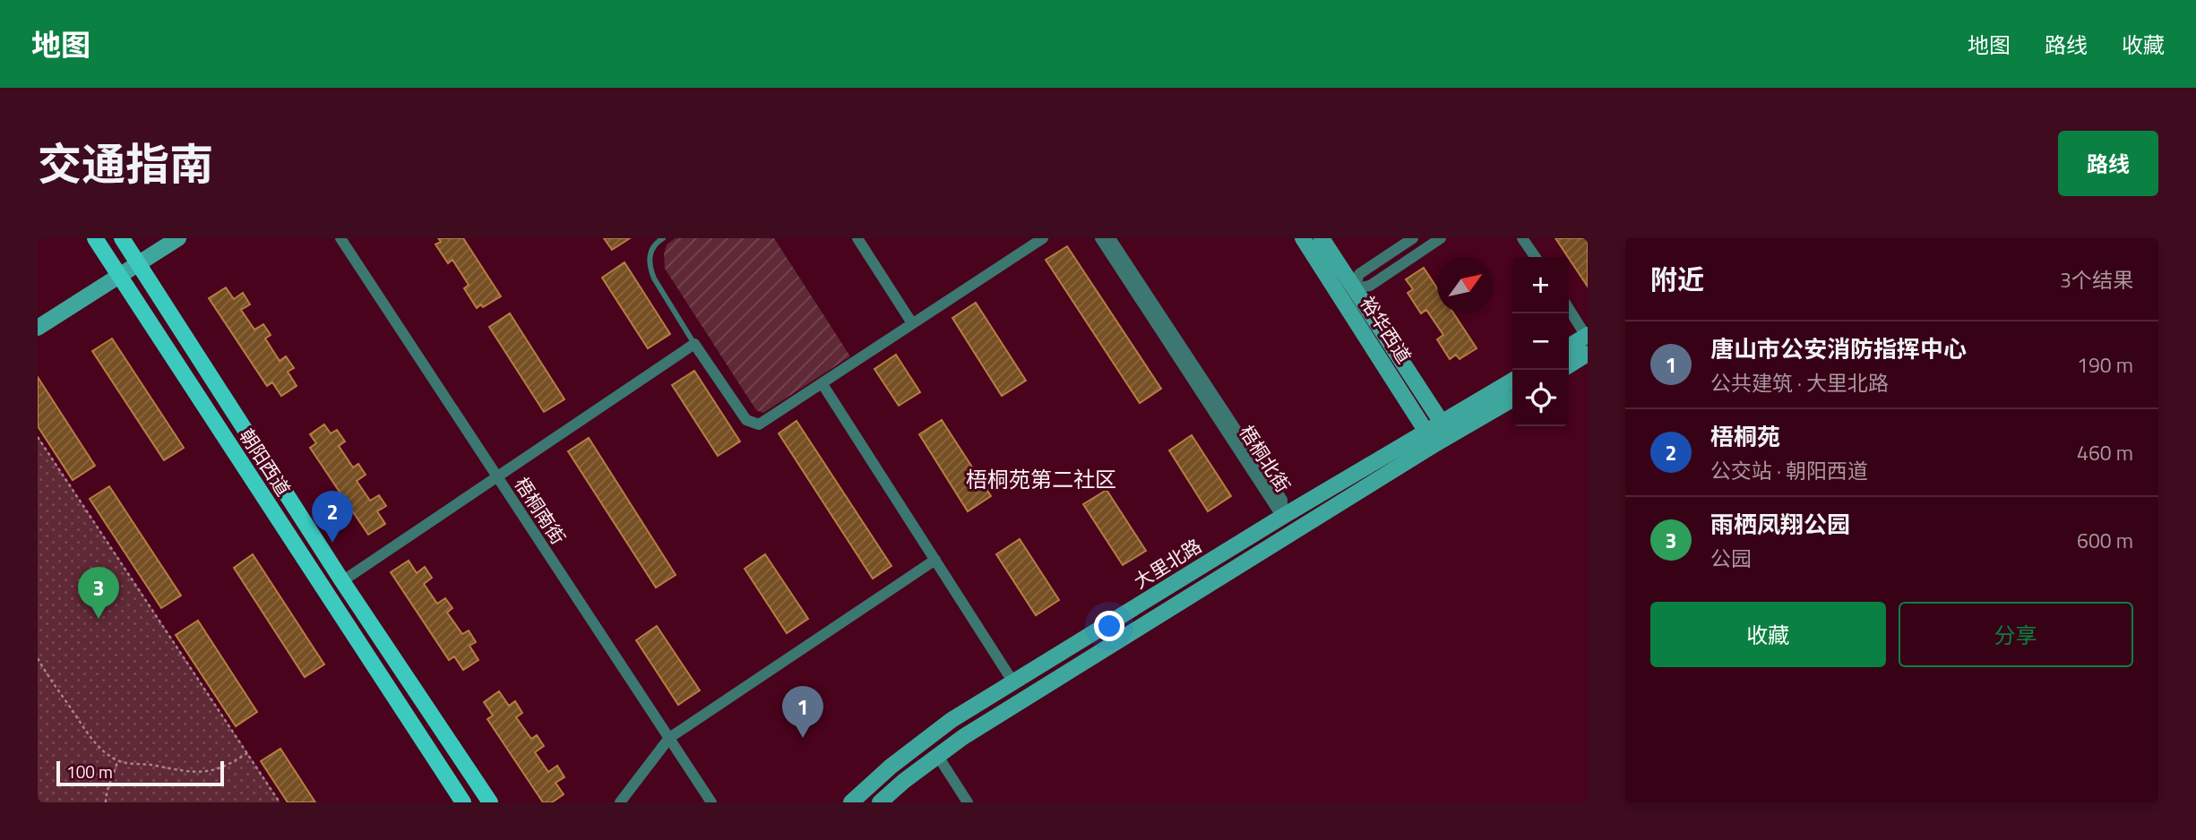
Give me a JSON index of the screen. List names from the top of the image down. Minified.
{"streets":{"main road":["裕华西道","朝阳西道","大里北路"],"street":["梧桐北街","梧桐南街"]},"crossings":[["裕华西道","大里北路"],["梧桐北街","大里北路"]],"districts":["梧桐苑第二社区"],"scale_bar":"100 m","north":"top right","page":{"header":"地图","nav":["地图","路线","收藏"],"title":"交通指南","buttons":["路线",["收藏","分享"]],"heading":["附近","3个结果"],"map_buttons":["+","−"],"list":[{"mark":"1","name":"唐山市公安消防指挥中心","note":"公共建筑 · 大里北路","value":"190 m"},{"mark":"2","name":"梧桐苑","note":"公交站 · 朝阳西道","value":"460 m"},{"mark":"3","name":"雨栖凤翔公园","note":"公园","value":"600 m"}],"pins":["2","3","1"],"scale":"100 m"}}
